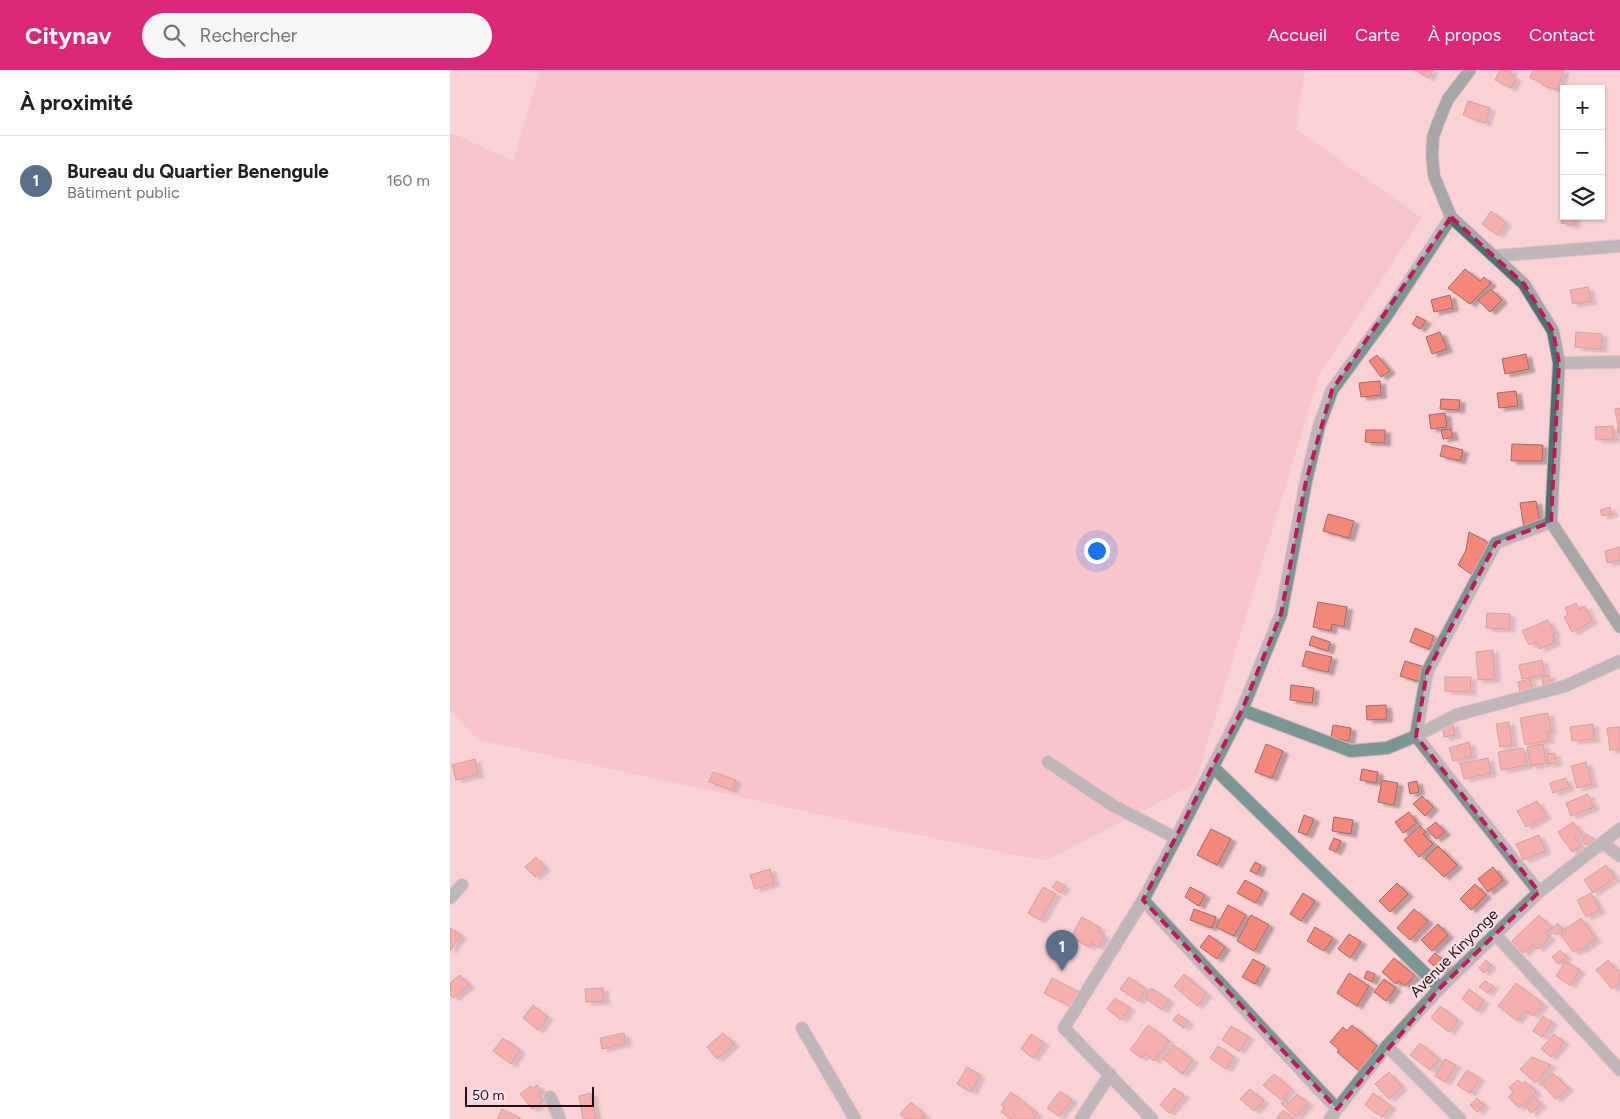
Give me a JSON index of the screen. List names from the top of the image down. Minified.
{"streets":{"street":["Avenue Kinyonge"]},"scale_bar":"50 m","page":{"header":"Citynav","search":"Rechercher","nav":["Accueil","Carte","À propos","Contact"],"heading":"À proximité","map_buttons":["+","−"],"list":[{"mark":"1","name":"Bureau du Quartier Benengule","note":"Bâtiment public","value":"160 m"}],"pins":"1","scale":"50 m"}}
